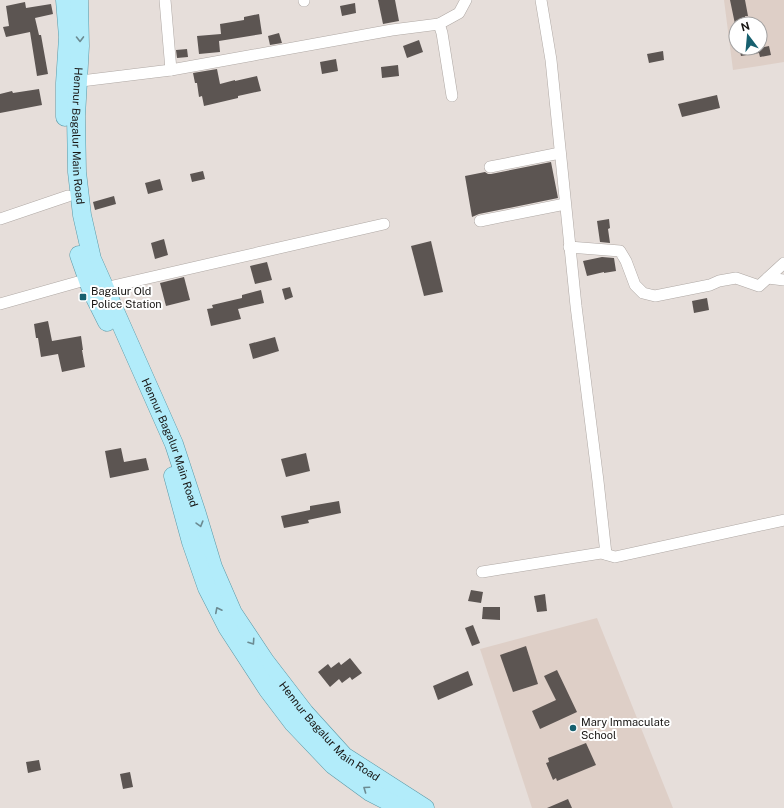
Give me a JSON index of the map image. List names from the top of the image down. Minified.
{"streets":{"main road":["Hennur Bagalur Main Road"]},"places":{"transit":["Bagalur Old Police Station"],"other":["Mary Immaculate School"]},"north":"top"}
